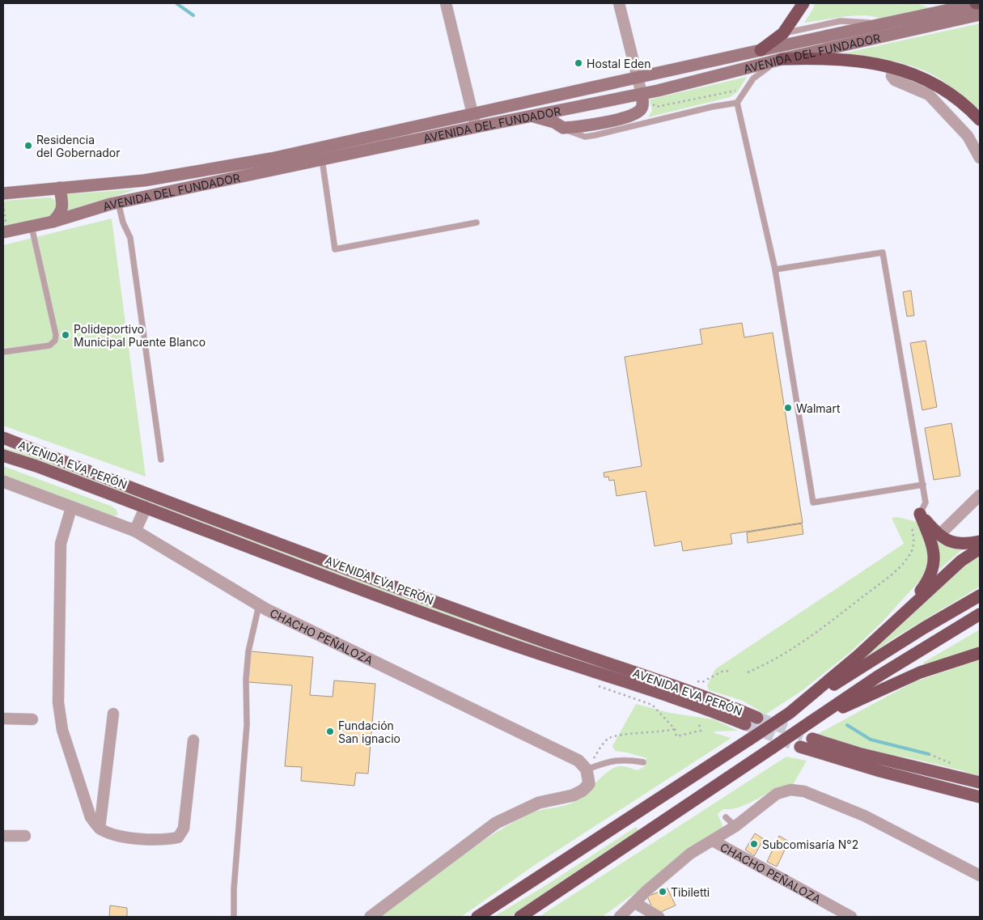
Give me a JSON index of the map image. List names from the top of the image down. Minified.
{"streets":{"main road":["AVENIDA DEL FUNDADOR","AVENIDA EVA PERÓN"],"street":["CHACHO PEÑALOZA"]},"places":["Hostal Eden","Residencia del Gobernador","Polideportivo Municipal Puente Blanco","Walmart","Fundación San ignacio","Subcomisaría N°2","Tibiletti"]}
